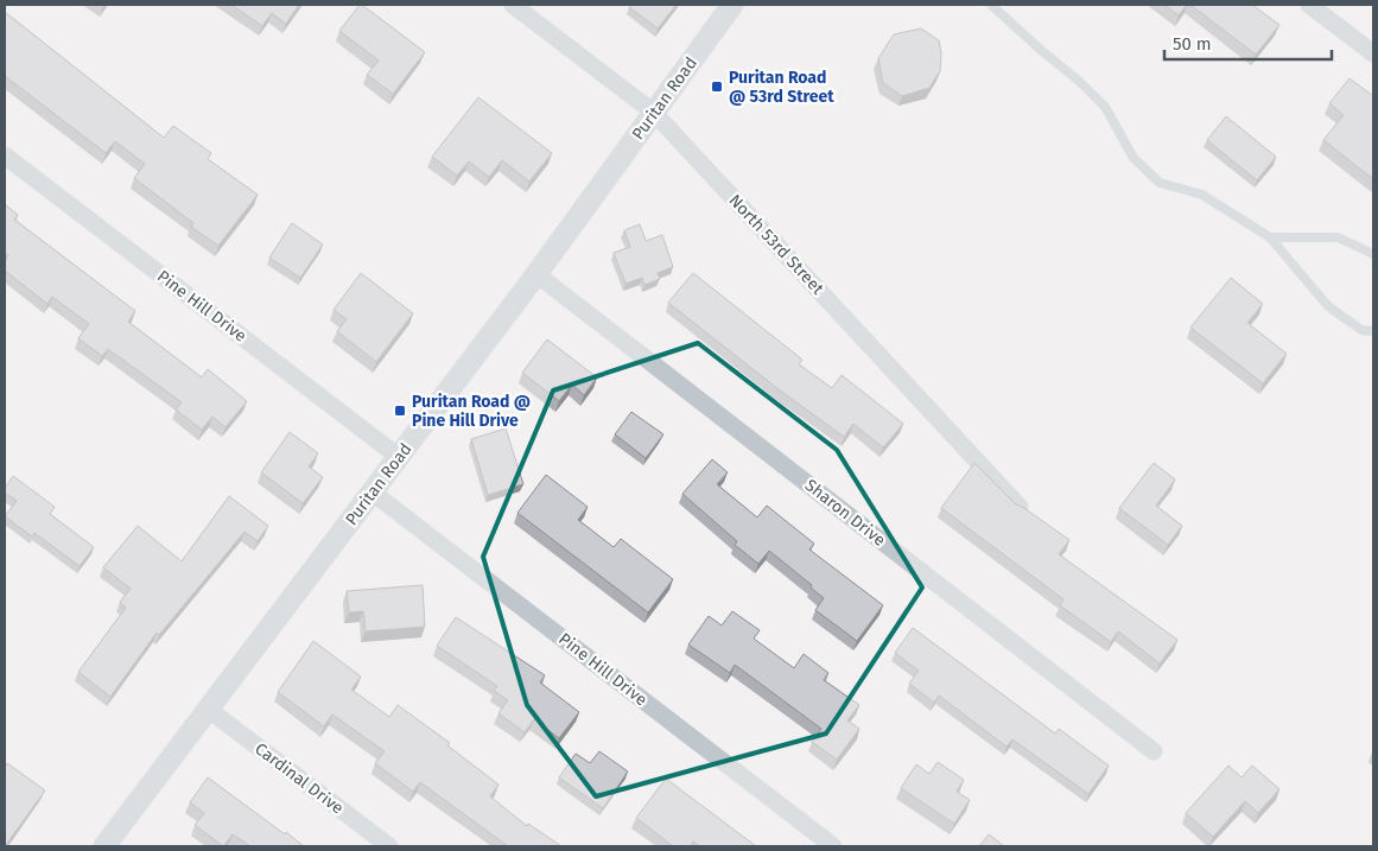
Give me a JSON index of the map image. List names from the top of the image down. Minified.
{"streets":{"street":["Puritan Road","North 53rd Street","Pine Hill Drive","Sharon Drive","Cardinal Drive"]},"crossings":[["Puritan Road","North 53rd Street"],["Puritan Road","Pine Hill Drive"],["Puritan Road","Sharon Drive"],["Puritan Road","Cardinal Drive"]],"places":{"transit":["Puritan Road @ 53rd Street","Puritan Road @ Pine Hill Drive"]},"scale_bar":"50 m"}
